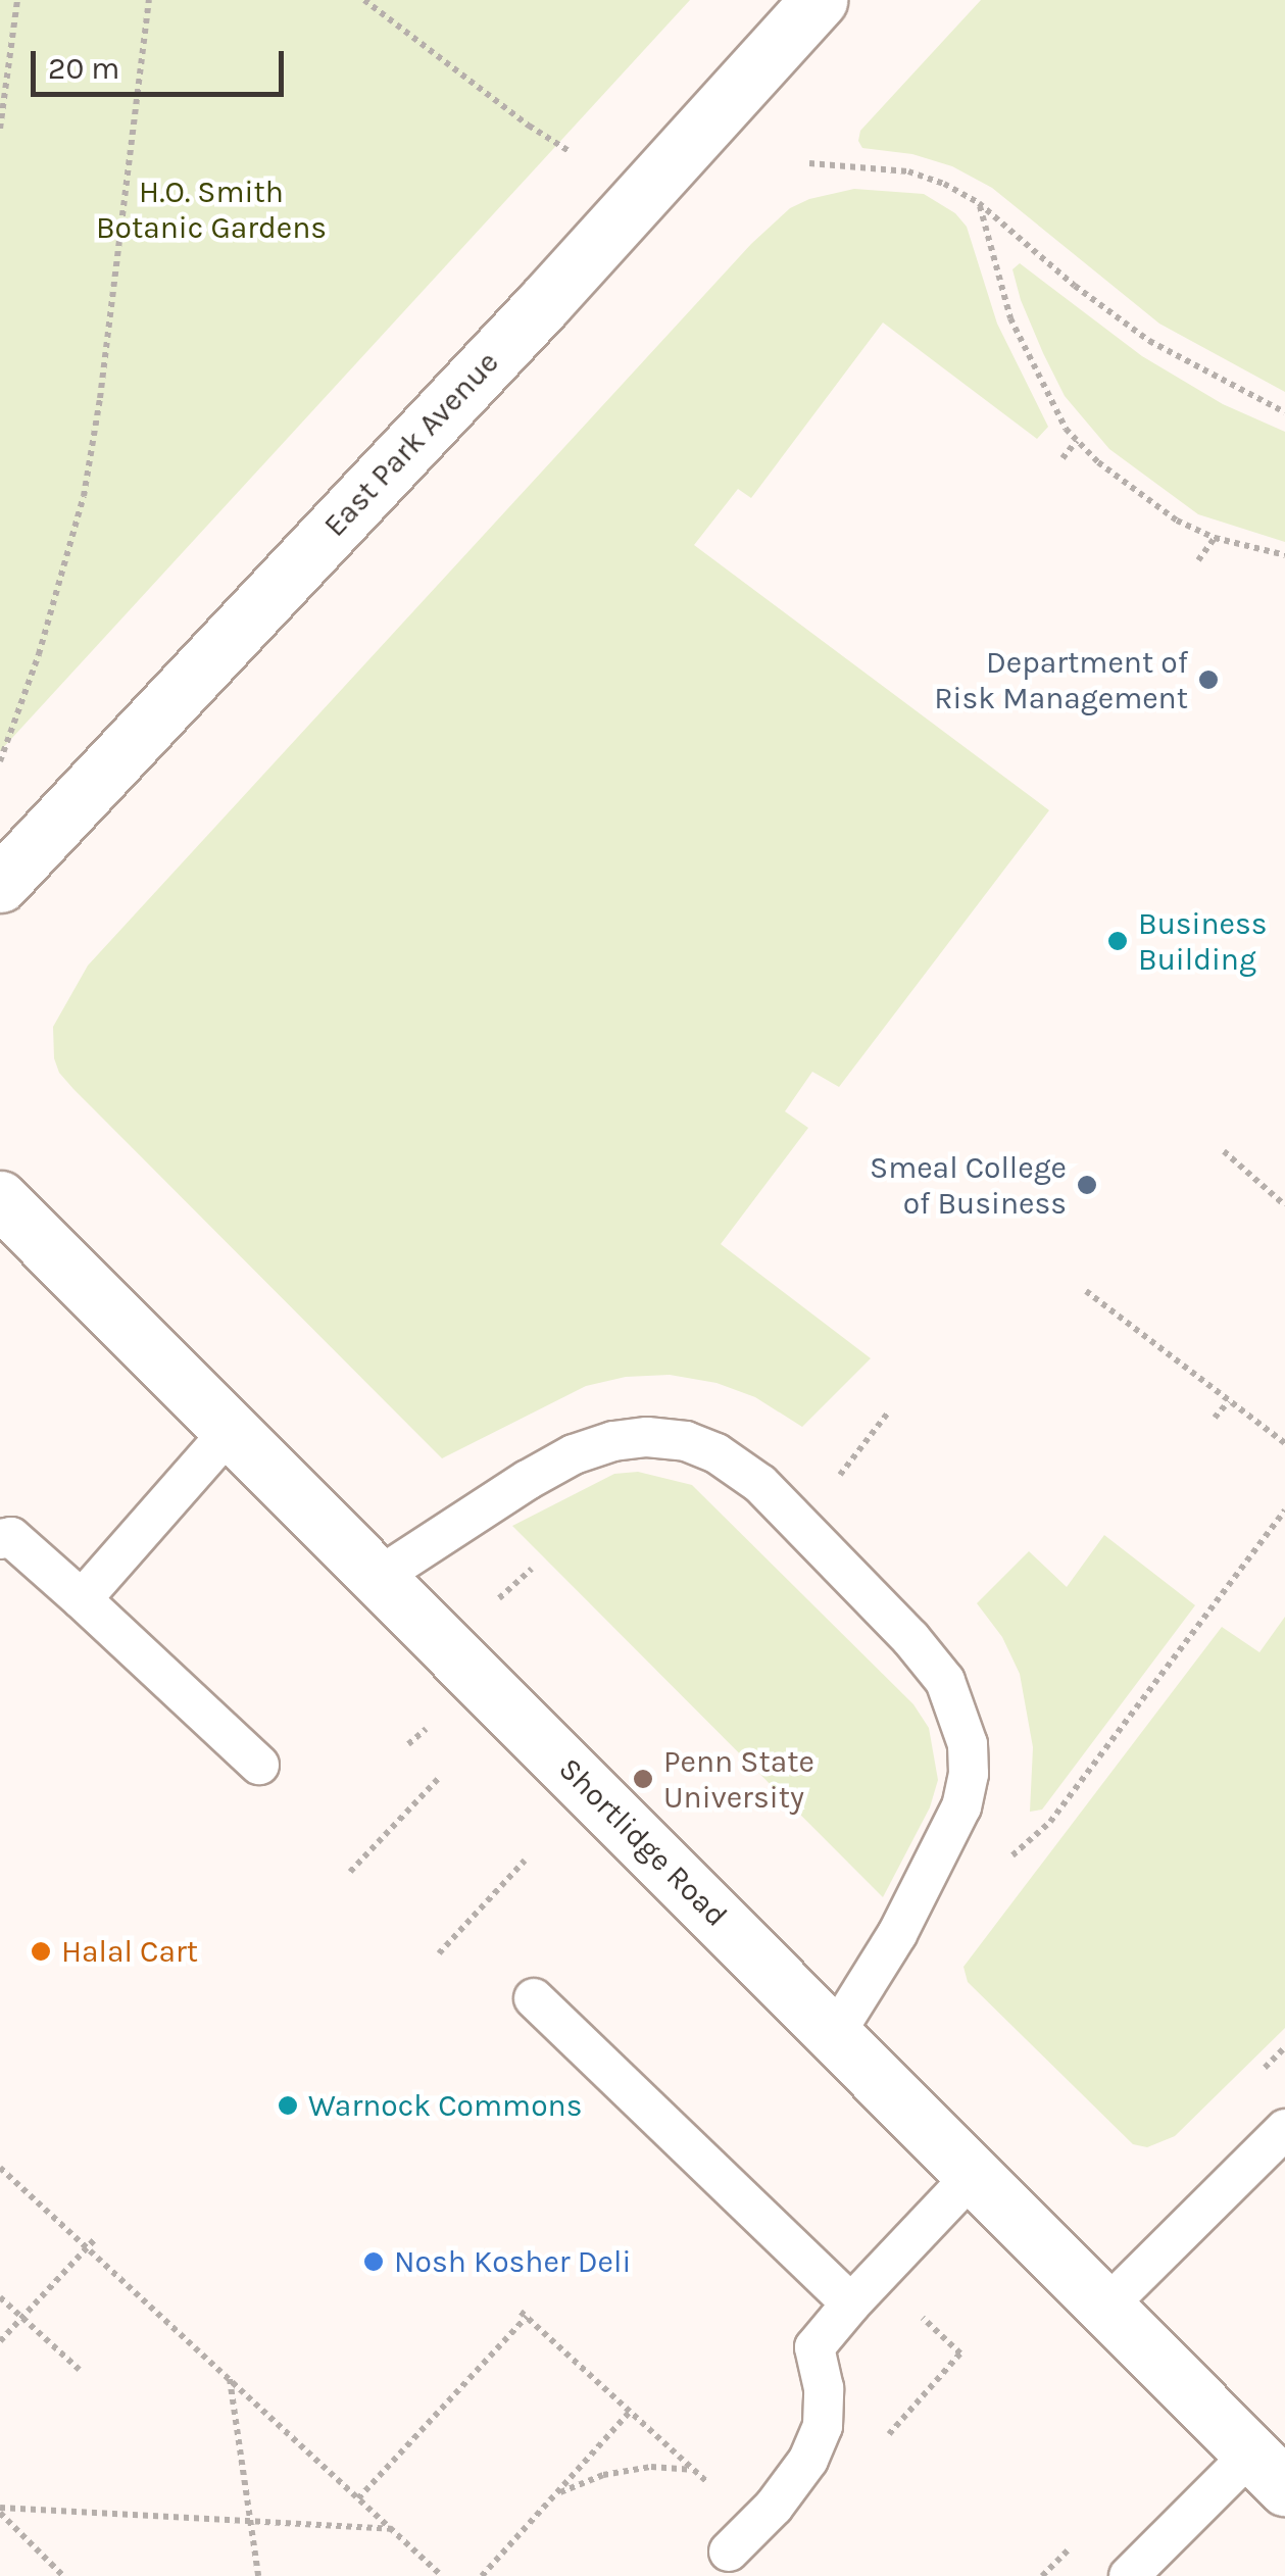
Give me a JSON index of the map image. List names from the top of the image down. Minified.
{"streets":{"street":["East Park Avenue","Shortlidge Road"]},"parks":["H.O. Smith Botanic Gardens"],"places":["Department of Risk Management","Business Building","Smeal College of Business","Penn State University","Halal Cart","Warnock Commons","Nosh Kosher Deli"],"scale_bar":"20 m"}
